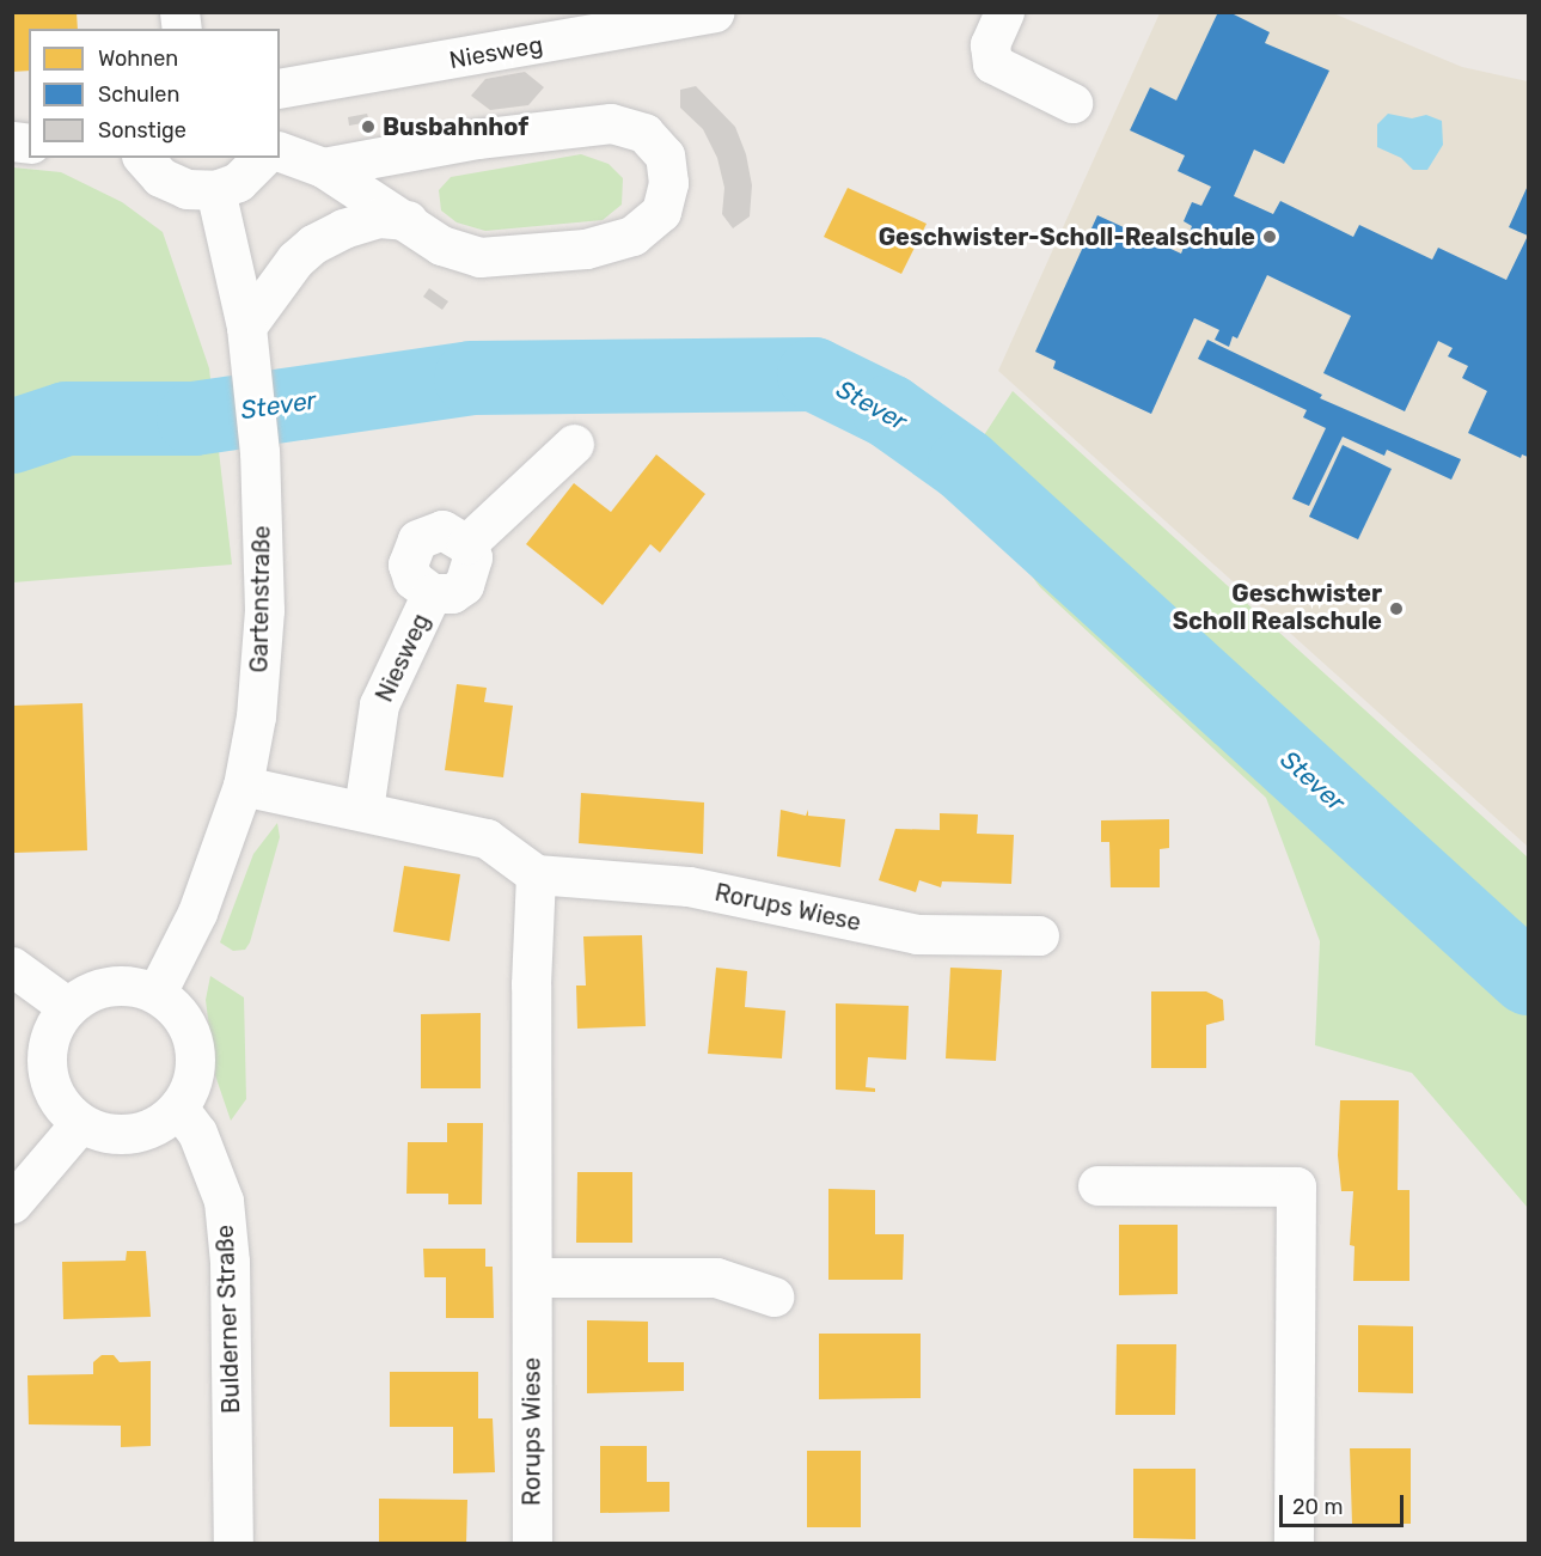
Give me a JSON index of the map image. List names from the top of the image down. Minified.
{"streets":{"street":["Niesweg","Gartenstraße","Rorups Wiese","Bulderner Straße"]},"crossings":[["Gartenstraße","Bulderner Straße"]],"water":["Stever"],"places":["Busbahnhof","Geschwister-Scholl-Realschule","Geschwister Scholl Realschule"],"legend":["Wohnen","Schulen","Sonstige"],"scale_bar":"20 m"}
